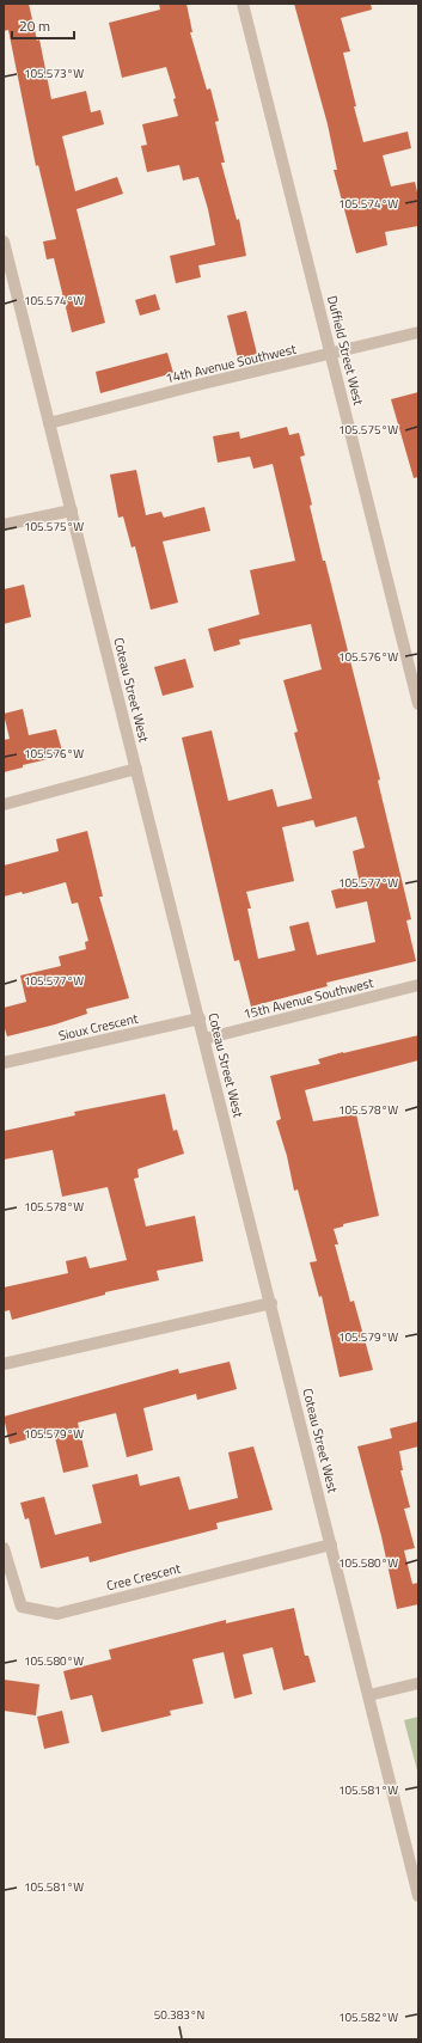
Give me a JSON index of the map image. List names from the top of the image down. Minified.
{"streets":{"street":["Duffield Street West","14th Avenue Southwest","Coteau Street West","15th Avenue Southwest","Sioux Crescent","Cree Crescent"]},"crossings":[["Duffield Street West","14th Avenue Southwest"],["14th Avenue Southwest","Coteau Street West"],["Coteau Street West","15th Avenue Southwest"],["Coteau Street West","Sioux Crescent"],["Coteau Street West","Cree Crescent"]],"scale_bar":"20 m","coordinates":["105.573°W","105.574°W","105.575°W","105.576°W","105.577°W","105.578°W","105.579°W","105.580°W","105.581°W","50.383°N","105.582°W"]}
